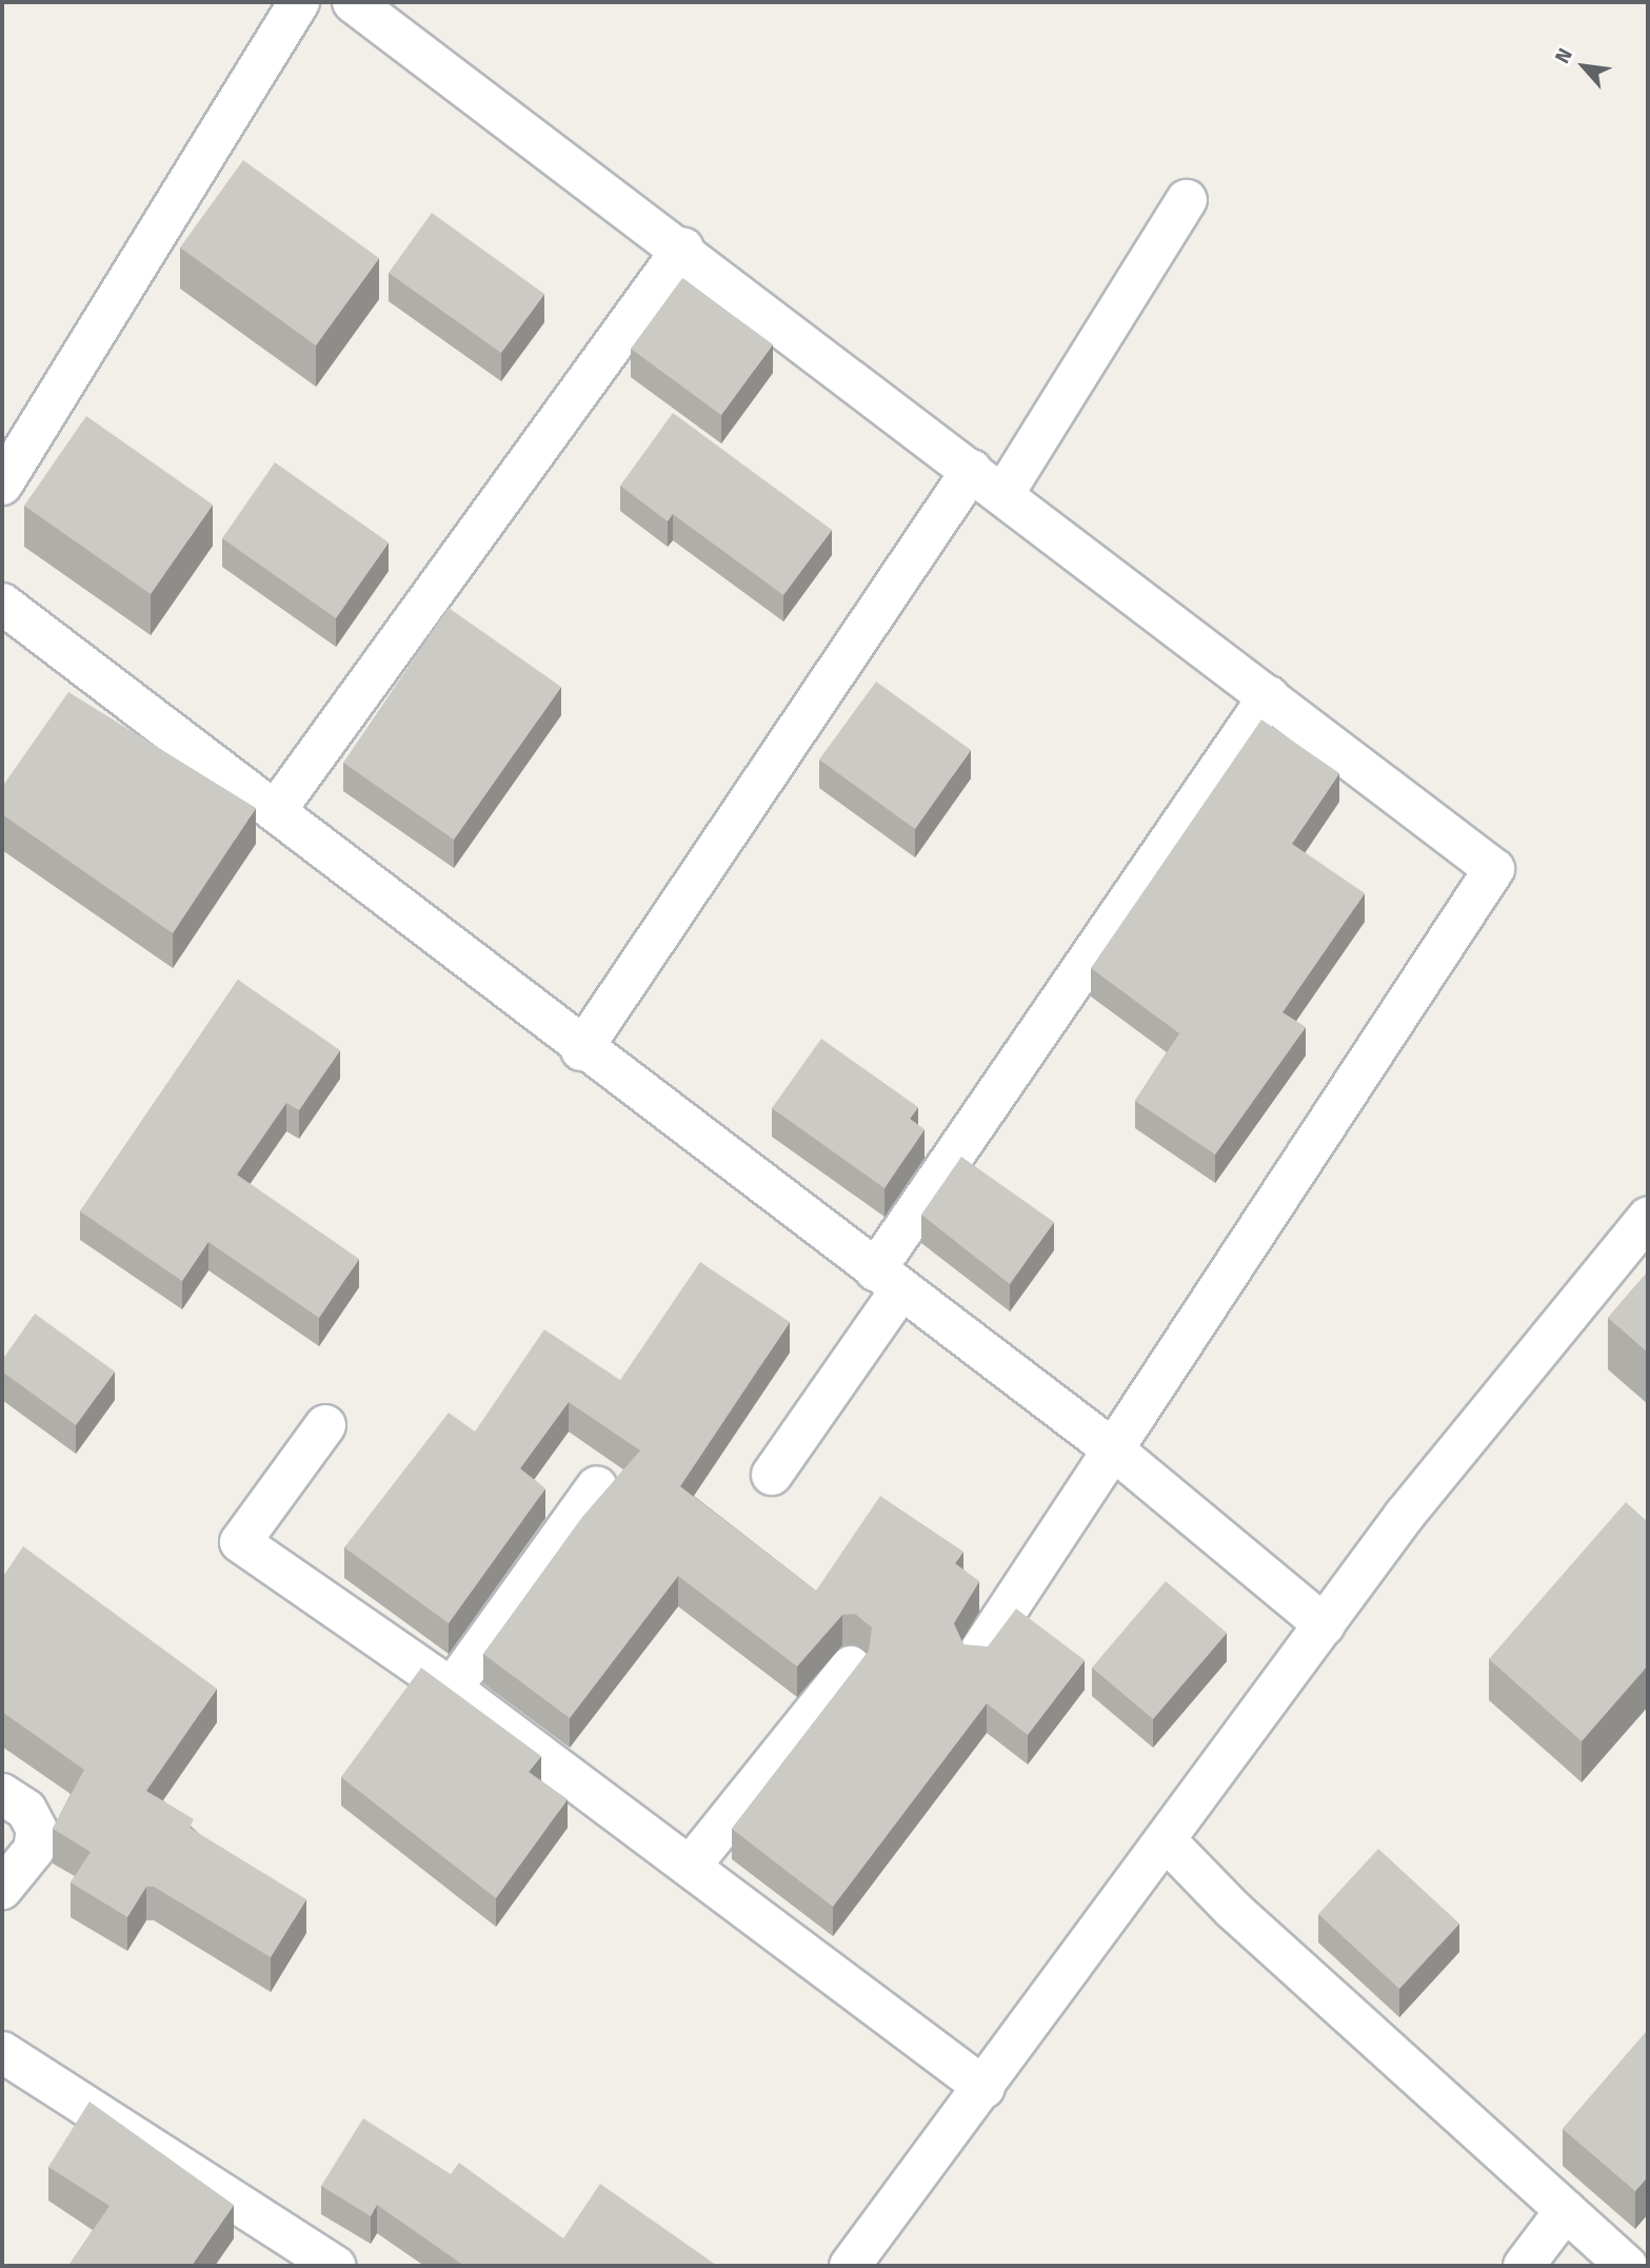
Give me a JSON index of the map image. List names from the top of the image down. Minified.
{"north":"top left"}
